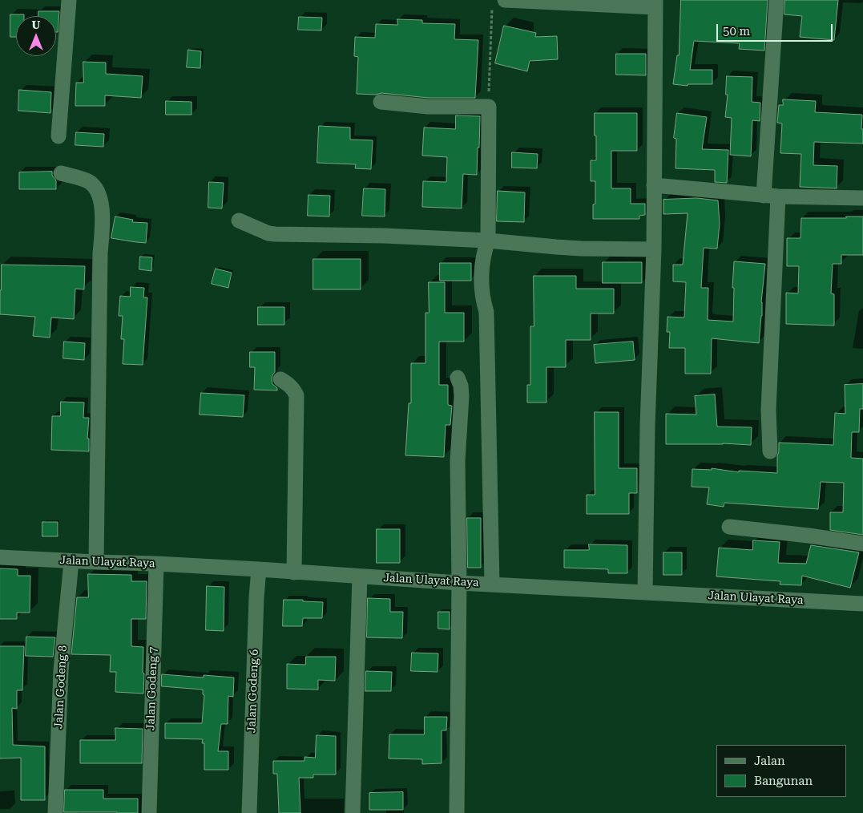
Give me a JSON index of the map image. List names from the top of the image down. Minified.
{"streets":{"street":["Jalan Ulayat Raya","Jalan Godeng 8","Jalan Godeng 7","Jalan Godeng 6"]},"crossings":[["Jalan Ulayat Raya","Jalan Godeng 8"],["Jalan Ulayat Raya","Jalan Godeng 7"],["Jalan Ulayat Raya","Jalan Godeng 6"]],"legend":["Jalan","Bangunan"],"scale_bar":"50 m","north":"top"}
